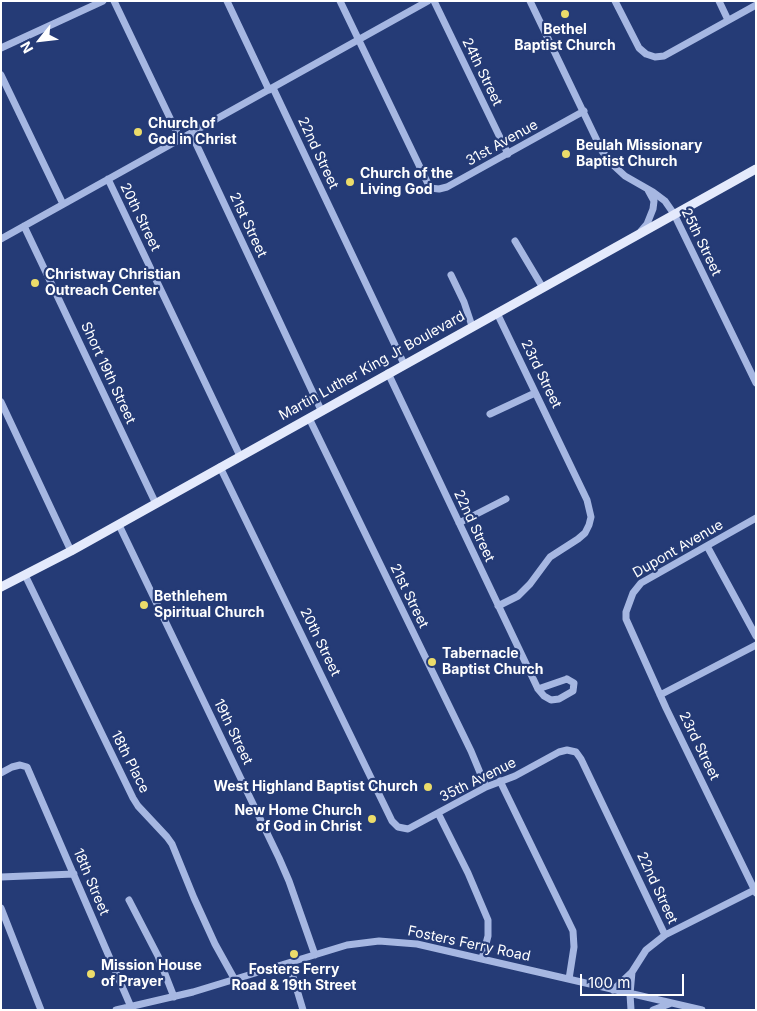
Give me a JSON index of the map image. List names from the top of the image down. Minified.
{"streets":{"main road":["Martin Luther King Jr Boulevard"],"street":["24th Street","31st Avenue","22nd Street","20th Street","21st Street","25th Street","Short 19th Street","23rd Street","Dupont Avenue","19th Street","18th Place","35th Avenue","18th Street","Fosters Ferry Road"]},"crossings":[["24th Street","31st Avenue"],["31st Avenue","25th Street"],["22nd Street","Martin Luther King Jr Boulevard"],["22nd Street","23rd Street"],["22nd Street","35th Avenue"],["20th Street","Martin Luther King Jr Boulevard"],["20th Street","35th Avenue"],["21st Street","Martin Luther King Jr Boulevard"],["21st Street","35th Avenue"],["25th Street","Martin Luther King Jr Boulevard"],["Martin Luther King Jr Boulevard","Short 19th Street"],["Martin Luther King Jr Boulevard","23rd Street"],["Martin Luther King Jr Boulevard","19th Street"],["Martin Luther King Jr Boulevard","18th Place"],["23rd Street","Dupont Avenue"],["19th Street","Fosters Ferry Road"],["18th Place","Fosters Ferry Road"],["18th Street","Fosters Ferry Road"]],"places":["Bethel Baptist Church","Church of God in Christ","Beulah Missionary Baptist Church","Church of the Living God","Christway Christian Outreach Center","Bethlehem Spiritual Church","Tabernacle Baptist Church","West Highland Baptist Church","New Home Church of God in Christ","Fosters Ferry Road & 19th Street","Mission House of Prayer"],"scale_bar":"100 m","north":"bottom left"}
